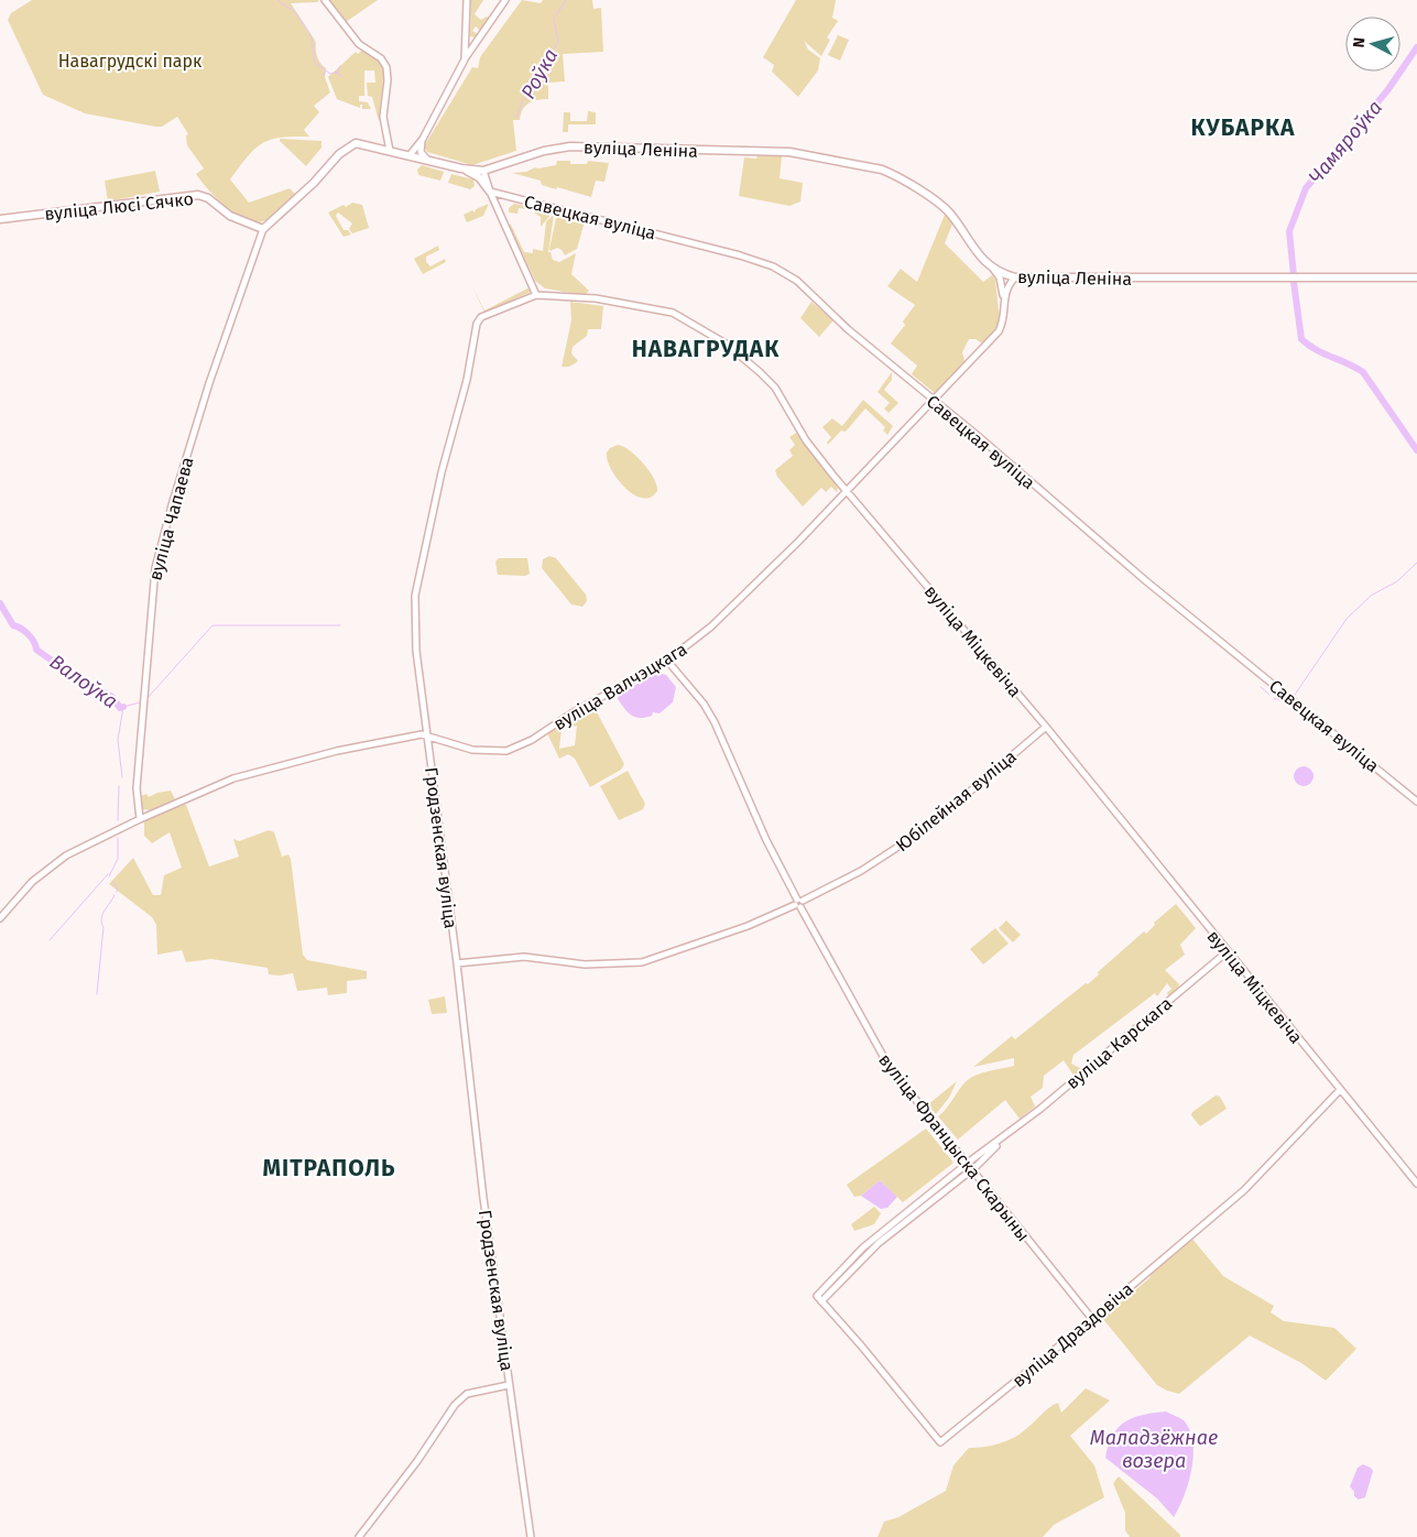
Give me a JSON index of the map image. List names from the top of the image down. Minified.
{"streets":{"main road":["вуліца Леніна","вуліца Люсі Сячко"],"street":["Савецкая вуліца","вуліца Чапаева","вуліца Міцкевіча","вуліца Валчэцкага","Юбілейная вуліца","Гродзенская вуліца","вуліца Карскага","вуліца Францыска Скарыны","вуліца Драздовіча"]},"crossings":[["вуліца Леніна","вуліца Люсі Сячко"],["вуліца Леніна","вуліца Чапаева"],["вуліца Леніна","вуліца Валчэцкага"],["вуліца Люсі Сячко","вуліца Чапаева"],["Савецкая вуліца","вуліца Валчэцкага"],["вуліца Чапаева","вуліца Валчэцкага"],["вуліца Міцкевіча","вуліца Валчэцкага"],["вуліца Міцкевіча","Юбілейная вуліца"],["вуліца Міцкевіча","Гродзенская вуліца"],["вуліца Міцкевіча","вуліца Карскага"],["вуліца Міцкевіча","вуліца Драздовіча"],["вуліца Валчэцкага","Гродзенская вуліца"],["вуліца Валчэцкага","вуліца Францыска Скарыны"],["Юбілейная вуліца","Гродзенская вуліца"],["Юбілейная вуліца","вуліца Францыска Скарыны"],["вуліца Карскага","вуліца Францыска Скарыны"],["вуліца Карскага","вуліца Драздовіча"],["вуліца Францыска Скарыны","вуліца Драздовіча"]],"districts":["КУБАРКА","НАВАГРУДАК","МІТРАПОЛЬ"],"water":["Роўка","Чамяроўка","Валоўка","Маладзёжнае возера"],"parks":["Навагрудскі парк"],"north":"left"}
